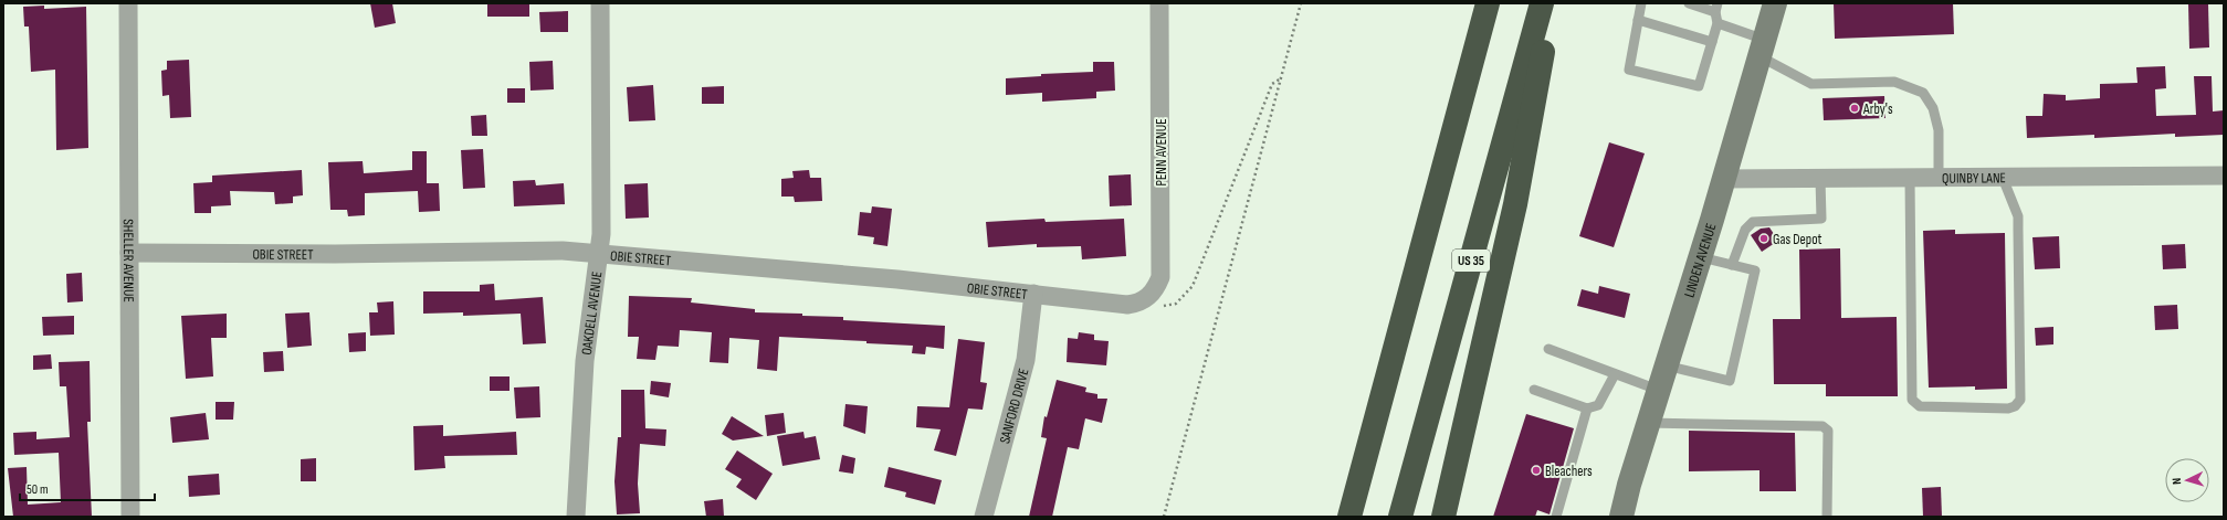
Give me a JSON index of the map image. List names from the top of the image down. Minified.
{"streets":{"highway":["US 35"],"main road":["LINDEN AVENUE"],"street":["PENN AVENUE","QUINBY LANE","OBIE STREET","SHELLER AVENUE","OAKDELL AVENUE","SANFORD DRIVE"]},"crossings":[["PENN AVENUE","OBIE STREET"],["QUINBY LANE","LINDEN AVENUE"],["OBIE STREET","SHELLER AVENUE"],["OBIE STREET","OAKDELL AVENUE"],["OBIE STREET","SANFORD DRIVE"]],"places":["Arby's","Gas Depot","Bleachers"],"scale_bar":"50 m","north":"left"}
